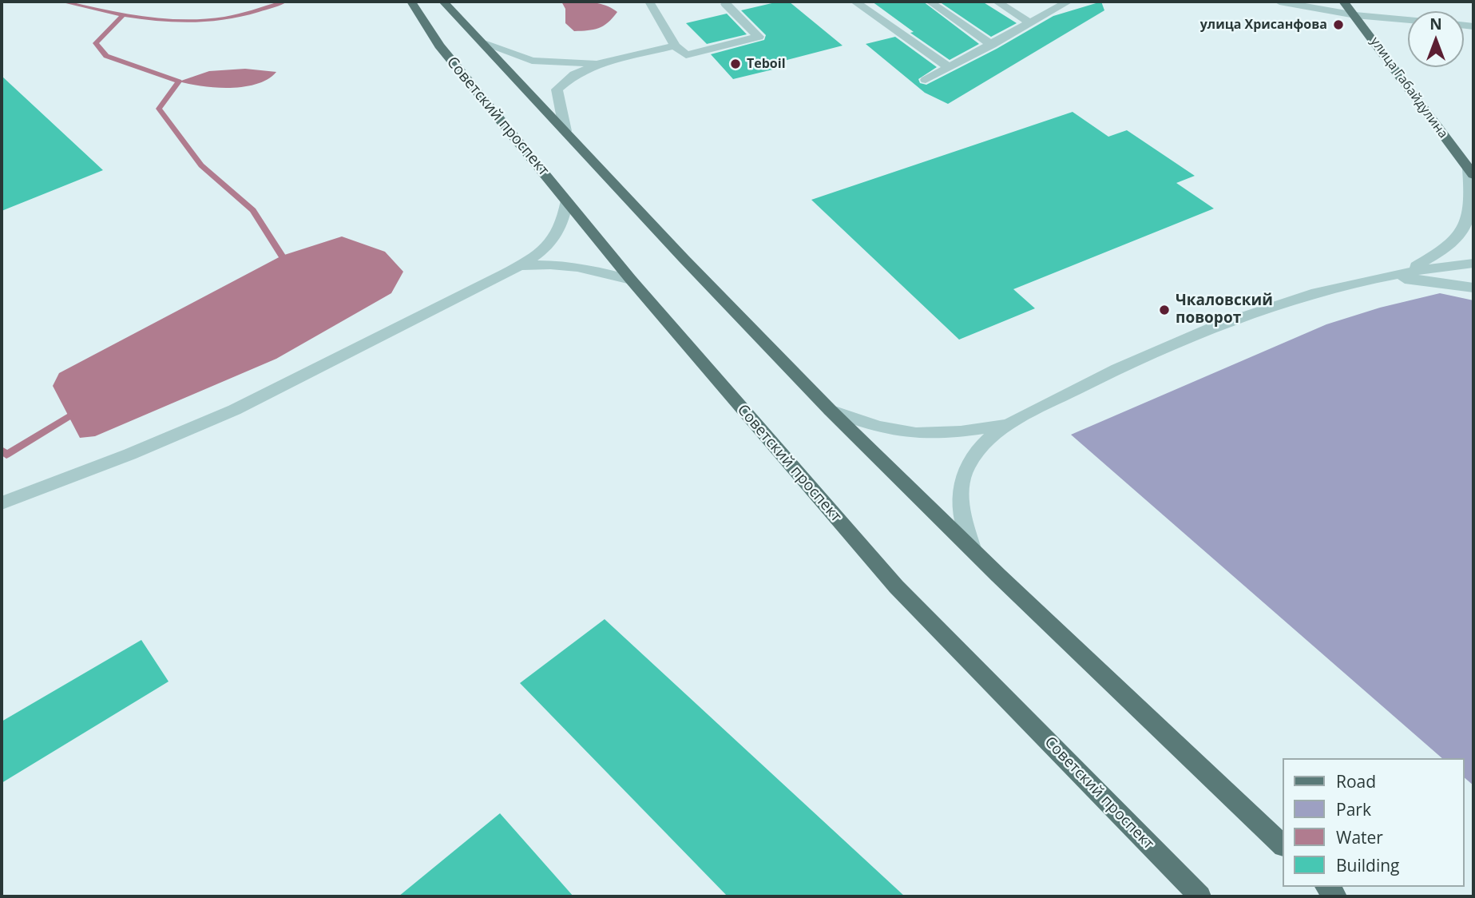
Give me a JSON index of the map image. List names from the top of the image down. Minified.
{"streets":{"main road":["улица Габайдулина","Советский проспект"]},"places":["улица Хрисанфова","Teboil","Чкаловский поворот"],"legend":["Road","Park","Water","Building"],"north":"top"}
